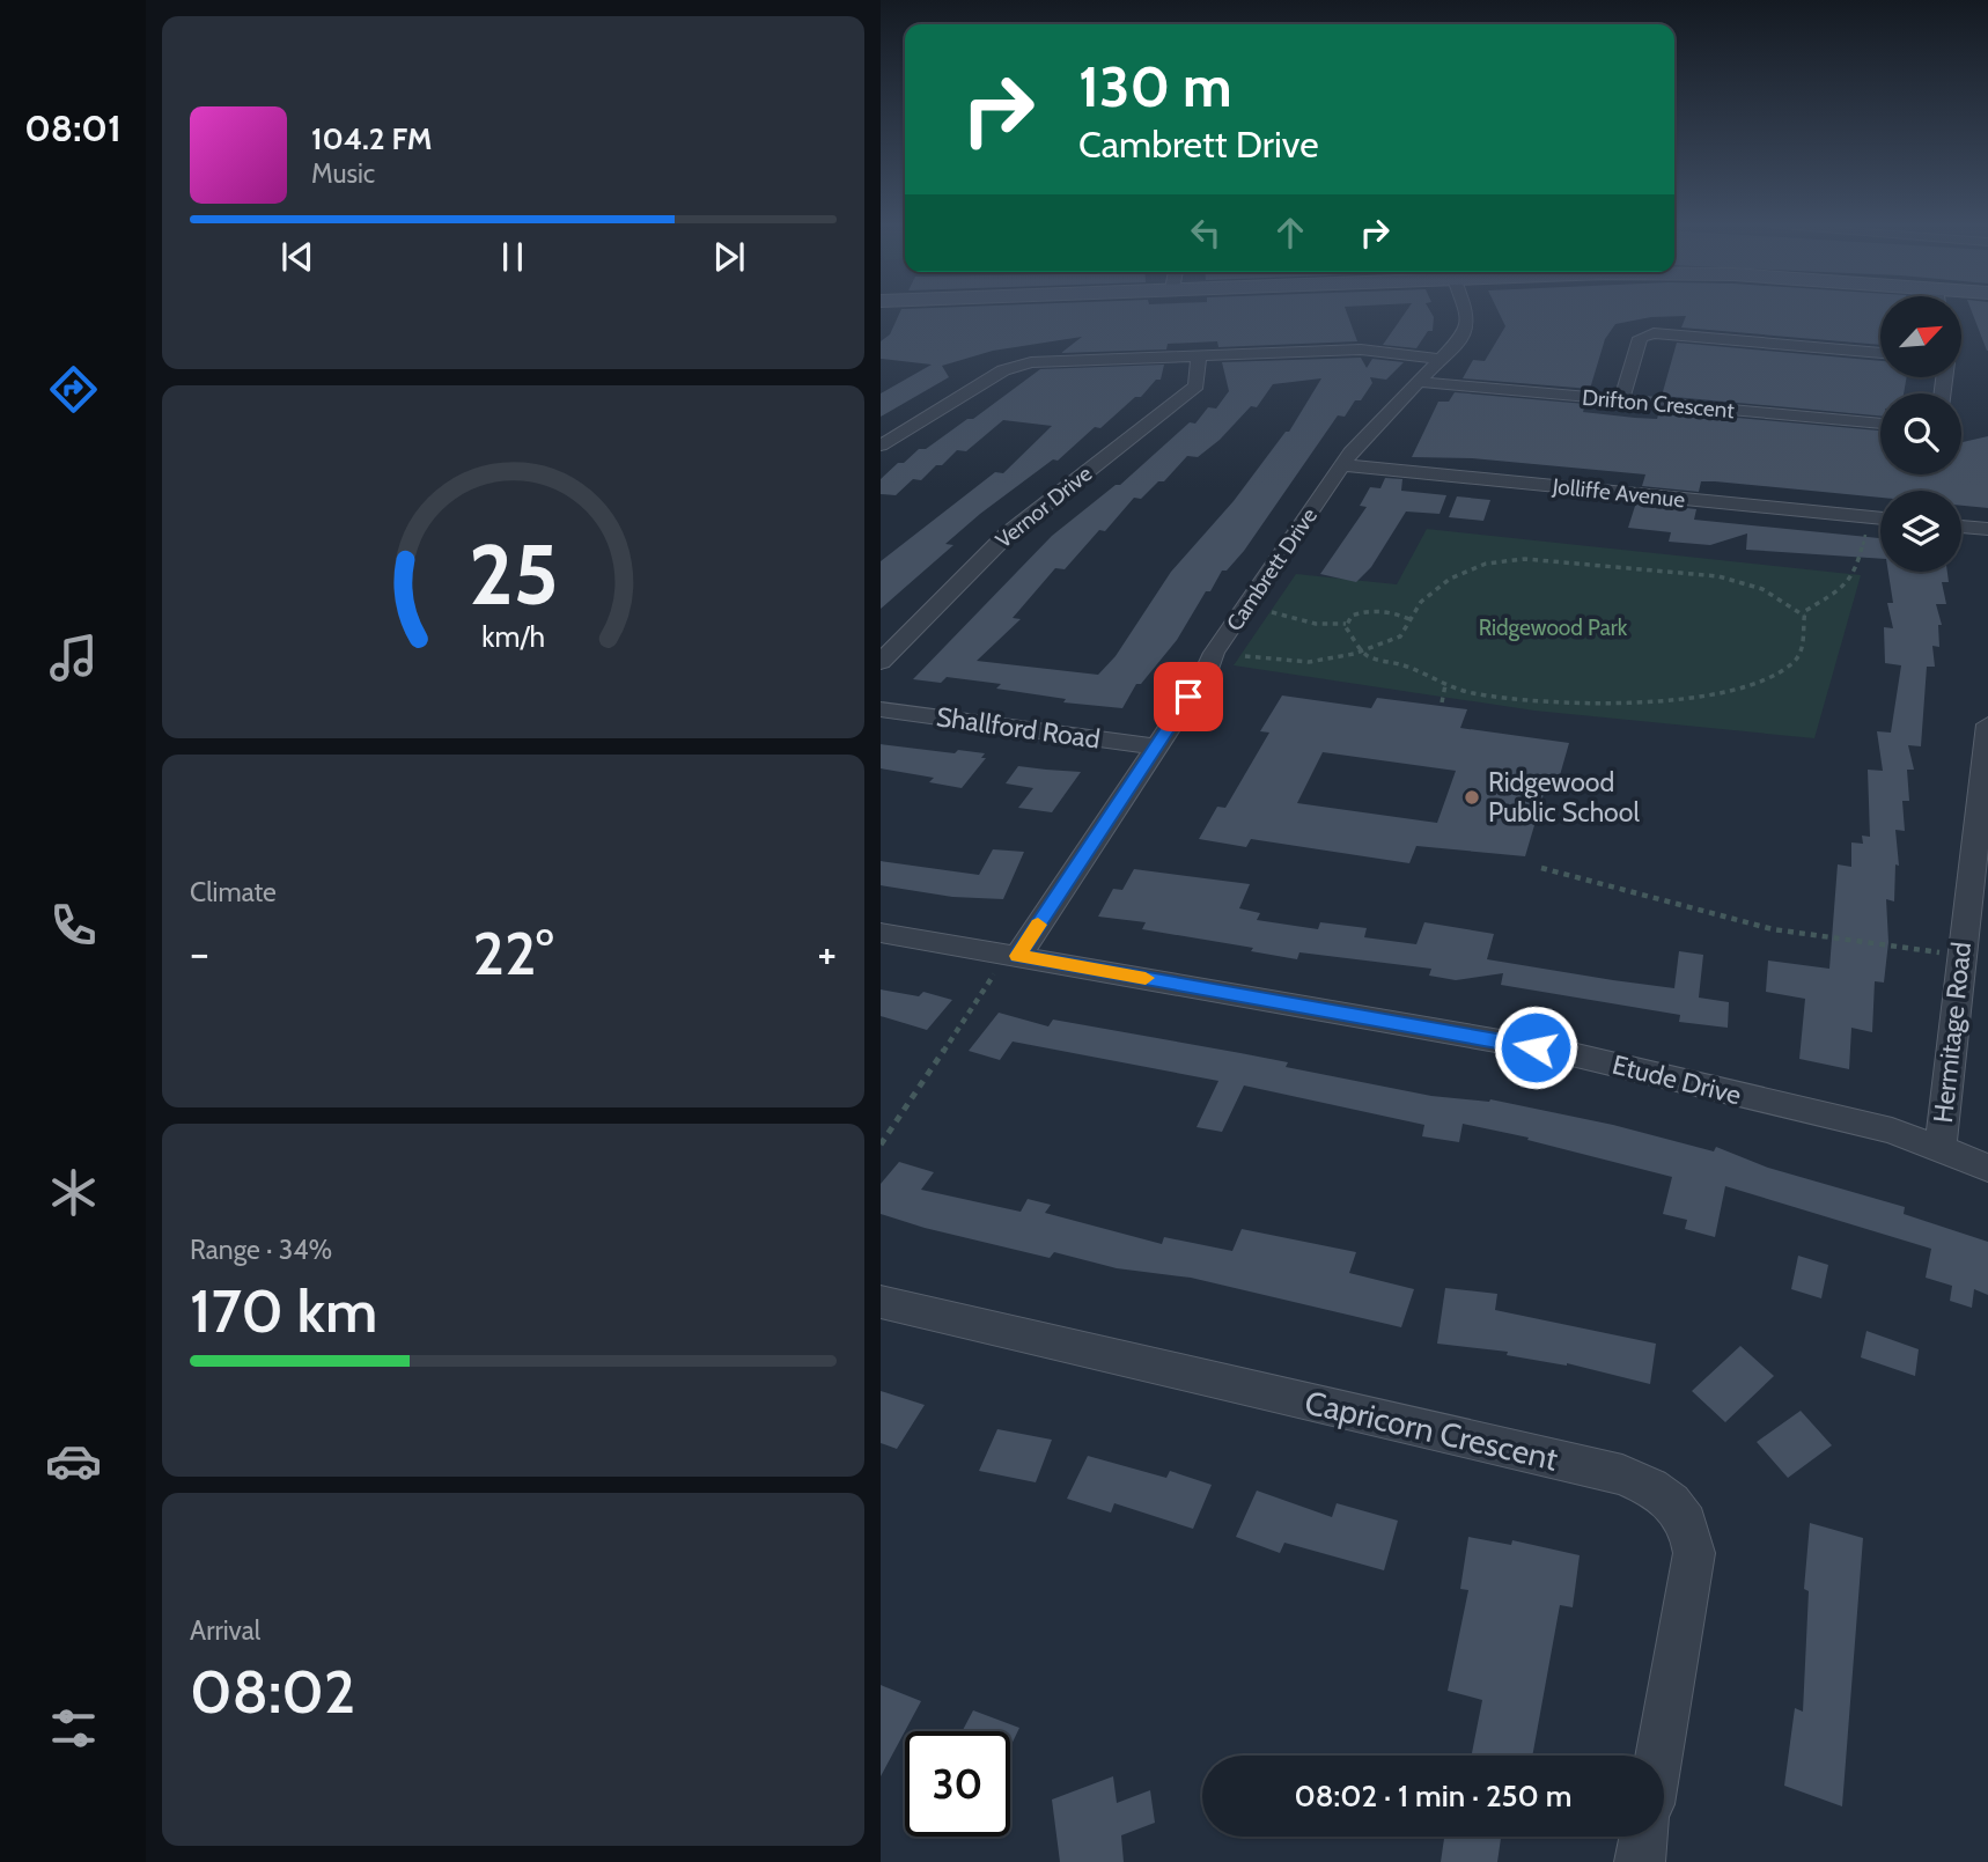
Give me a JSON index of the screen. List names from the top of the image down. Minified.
{"streets":{"street":["Drifton Crescent","Jolliffe Avenue","Vernor Drive","Cambrett Drive","Shallford Road","Hermitage Road","Etude Drive","Capricorn Crescent"]},"crossings":[["Drifton Crescent","Cambrett Drive"],["Jolliffe Avenue","Cambrett Drive"],["Cambrett Drive","Shallford Road"],["Cambrett Drive","Etude Drive"],["Hermitage Road","Etude Drive"]],"parks":["Ridgewood Park"],"places":["Ridgewood Public School"],"north":"top right","page":{"tabs":"08:01","turn":["130 m","Cambrett Drive"],"song":["104.2 FM","Music"],"tile":["Climate",["Range · 34%","170 km"],["Arrival","08:02"]],"heat":["−","22°","+"],"limit":"30","trip":"08:02 · 1 min · 250 m","gauge":["25","km/h"]}}
